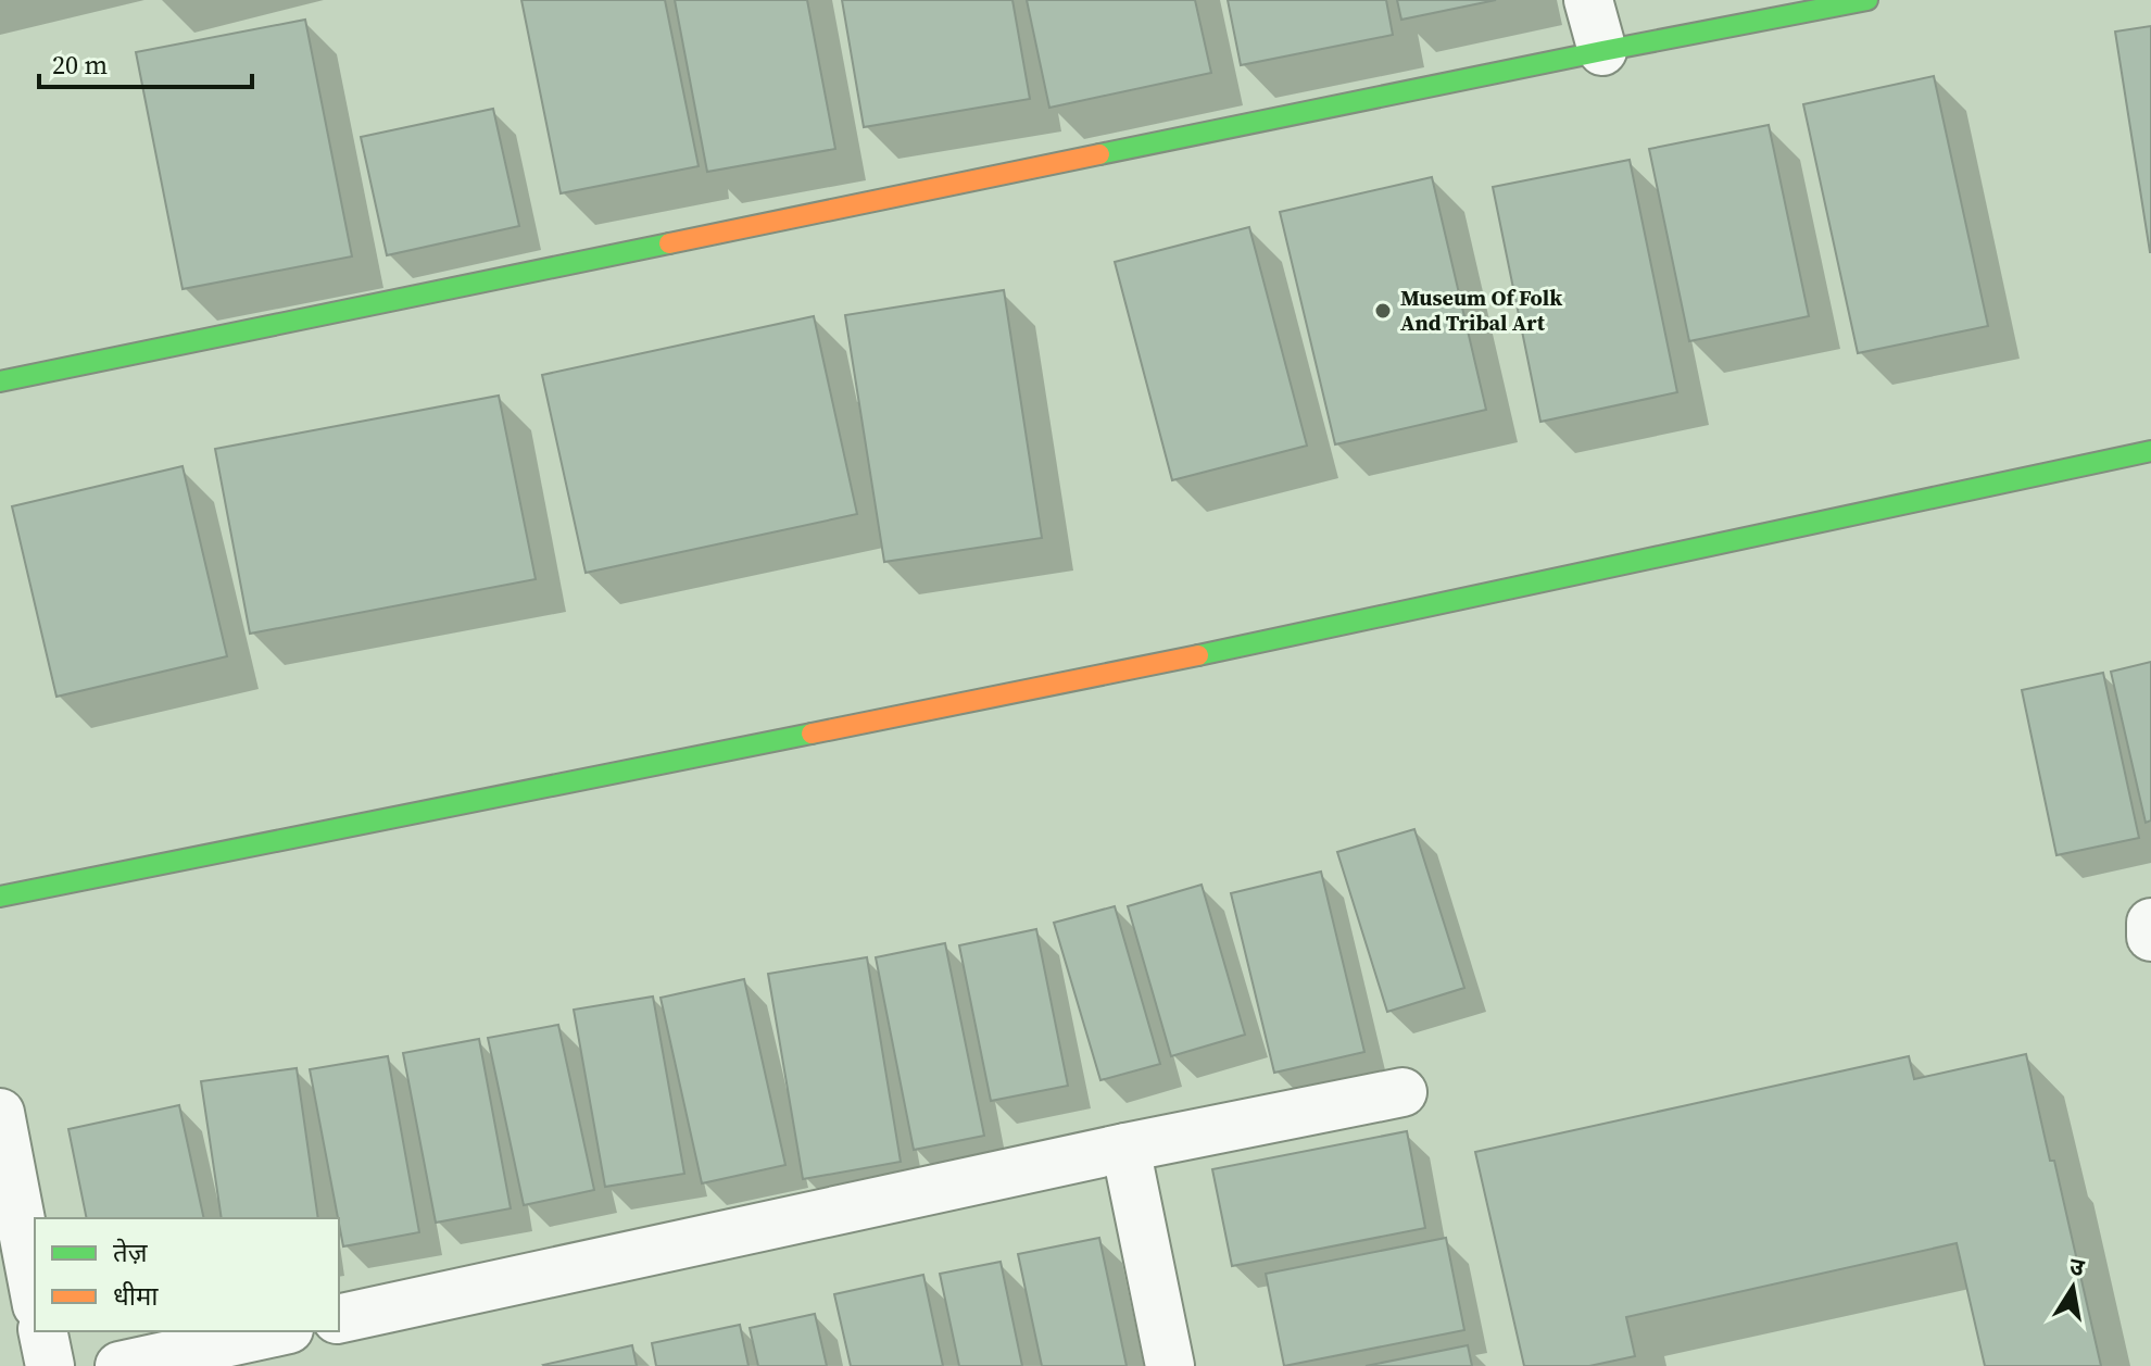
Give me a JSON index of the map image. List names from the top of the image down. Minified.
{"places":["Museum Of Folk And Tribal Art"],"legend":["तेज़","धीमा"],"scale_bar":"20 m","north":"top"}
